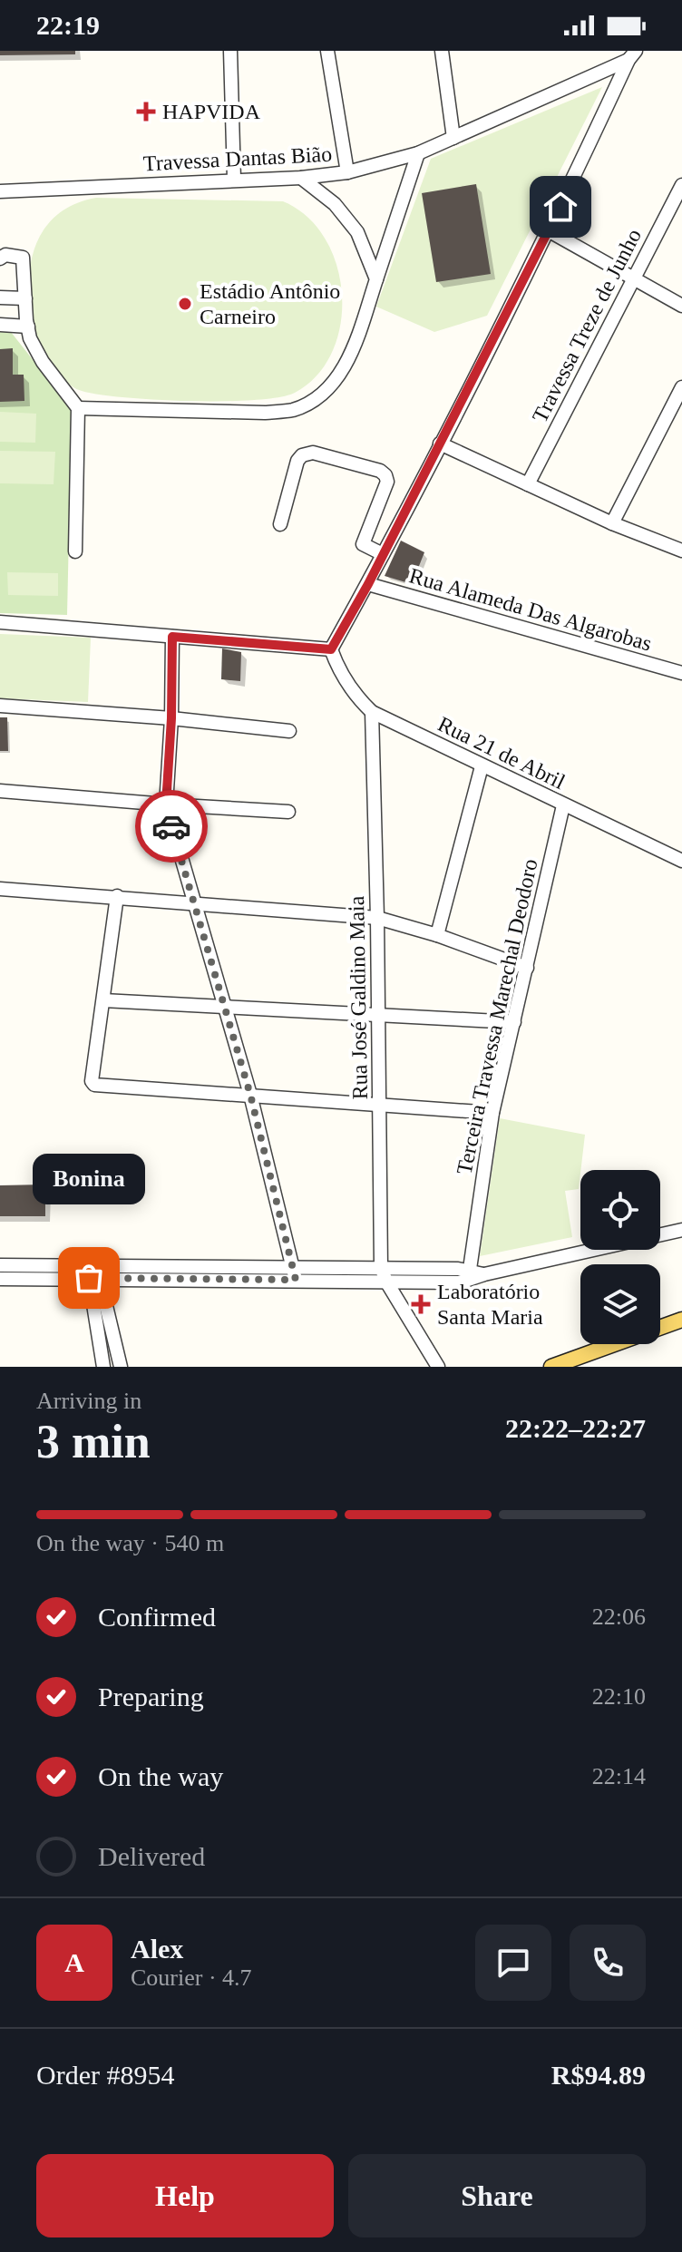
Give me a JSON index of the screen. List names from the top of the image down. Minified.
{"streets":{"street":["Travessa Dantas Bião","Travessa Treze de Junho","Rua Alameda Das Algarobas","Rua 21 de Abril","Rua José Galdino Maia","Terceira Travessa Marechal Deodoro"]},"crossings":[["Rua 21 de Abril","Rua José Galdino Maia"],["Rua 21 de Abril","Terceira Travessa Marechal Deodoro"]],"places":{"health":["HAPVIDA","Laboratório Santa Maria"],"other":["Estádio Antônio Carneiro","Bonina"]},"page":{"status":"22:19","bubble":"Bonina","heading":["3 min","Arriving in","22:22–22:27"],"panel":["Alex","Courier · 4.7","Order #8954","R$94.89"],"bar":"On the way · 540 m","list":[["Confirmed","22:06"],["Preparing","22:10"],["On the way","22:14"],"Delivered"],"round":"A","buttons":["Help","Share"]}}
